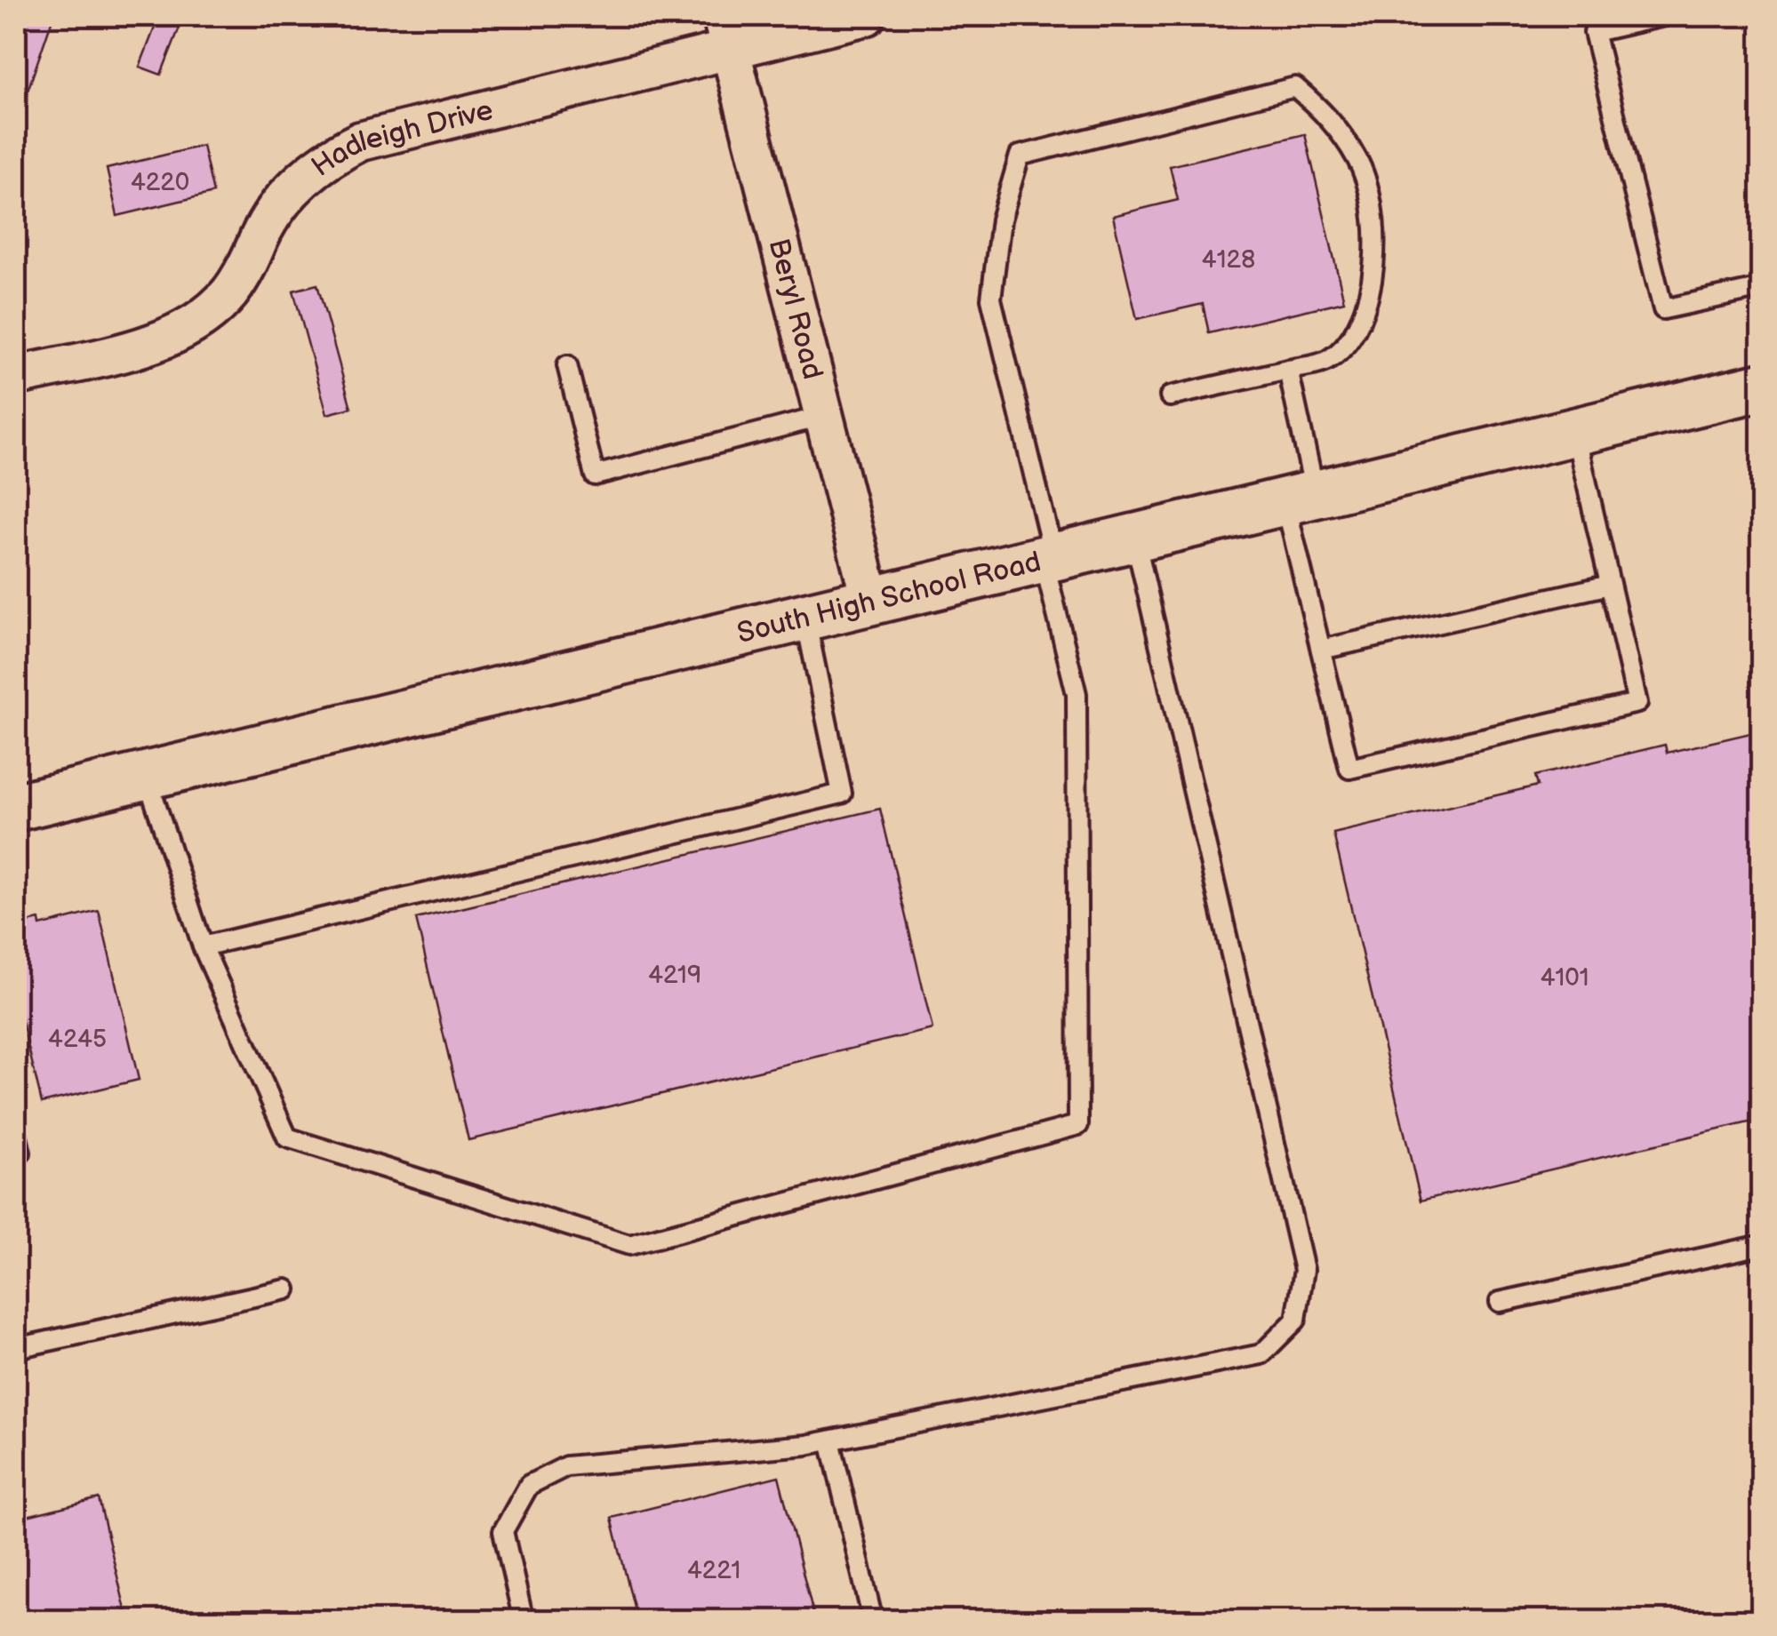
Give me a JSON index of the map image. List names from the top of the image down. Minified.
{"streets":{"street":["Hadleigh Drive","Beryl Road","South High School Road"]},"crossings":[["Hadleigh Drive","Beryl Road"],["Beryl Road","South High School Road"]],"house_numbers":["4220","4128","4219","4101","4245","4221"]}
